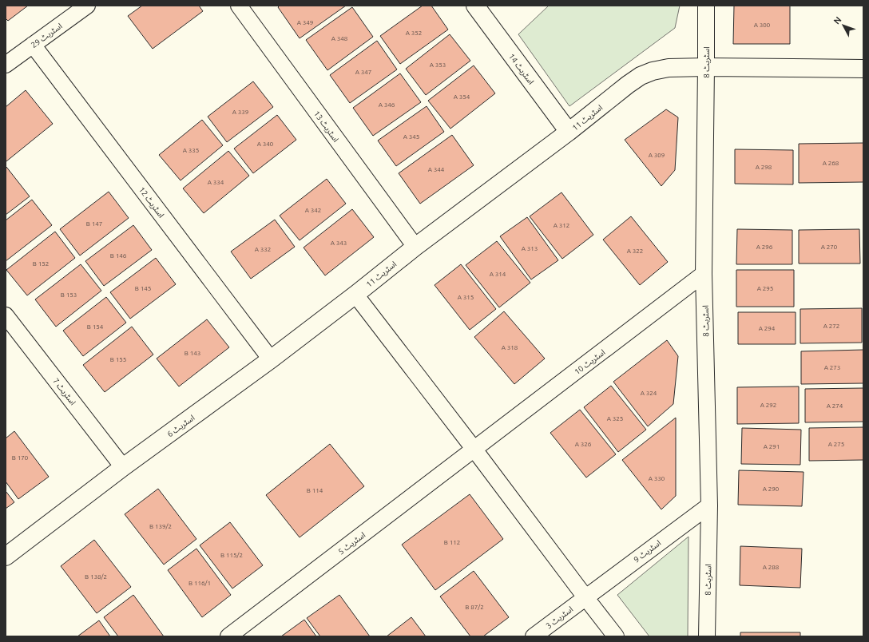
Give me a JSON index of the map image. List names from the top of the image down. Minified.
{"streets":{"street":["اسٹریٹ 29","اسٹریٹ 8","اسٹریٹ 14","اسٹریٹ 11","اسٹریٹ 13","اسٹریٹ 12","اسٹریٹ 10","اسٹریٹ 7","اسٹریٹ 6","اسٹریٹ 5","اسٹریٹ 9","اسٹریٹ 3"]},"crossings":[["اسٹریٹ 29","اسٹریٹ 12"],["اسٹریٹ 8","اسٹریٹ 11"],["اسٹریٹ 8","اسٹریٹ 10"],["اسٹریٹ 8","اسٹریٹ 9"],["اسٹریٹ 14","اسٹریٹ 11"],["اسٹریٹ 11","اسٹریٹ 13"],["اسٹریٹ 11","اسٹریٹ 6"],["اسٹریٹ 12","اسٹریٹ 6"],["اسٹریٹ 10","اسٹریٹ 5"],["اسٹریٹ 7","اسٹریٹ 6"],["اسٹریٹ 9","اسٹریٹ 3"]],"house_numbers":["A 349","A 300","A 352","A 348","A 353","A 347","A 354","A 346","A 339","A 345","A 340","A 335","A 309","A 268","A 298","A 344","A 334","A 342","B 147","A 312","A 343","A 296","A 270","A 313","A 332","A 322","B 146","B 152","A 314","B 145","A 295","B 153","A 315","A 272","B 154","A 294","A 318","B 143","B 155","A 273","A 324","A 292","A 274","A 325","A 326","A 275","A 291","B 170","A 330","A 290","B 114","B 139/2","B 112","B 115/2","A 288","B 138/2","B 116/1","B 87/2"],"north":"top left"}
